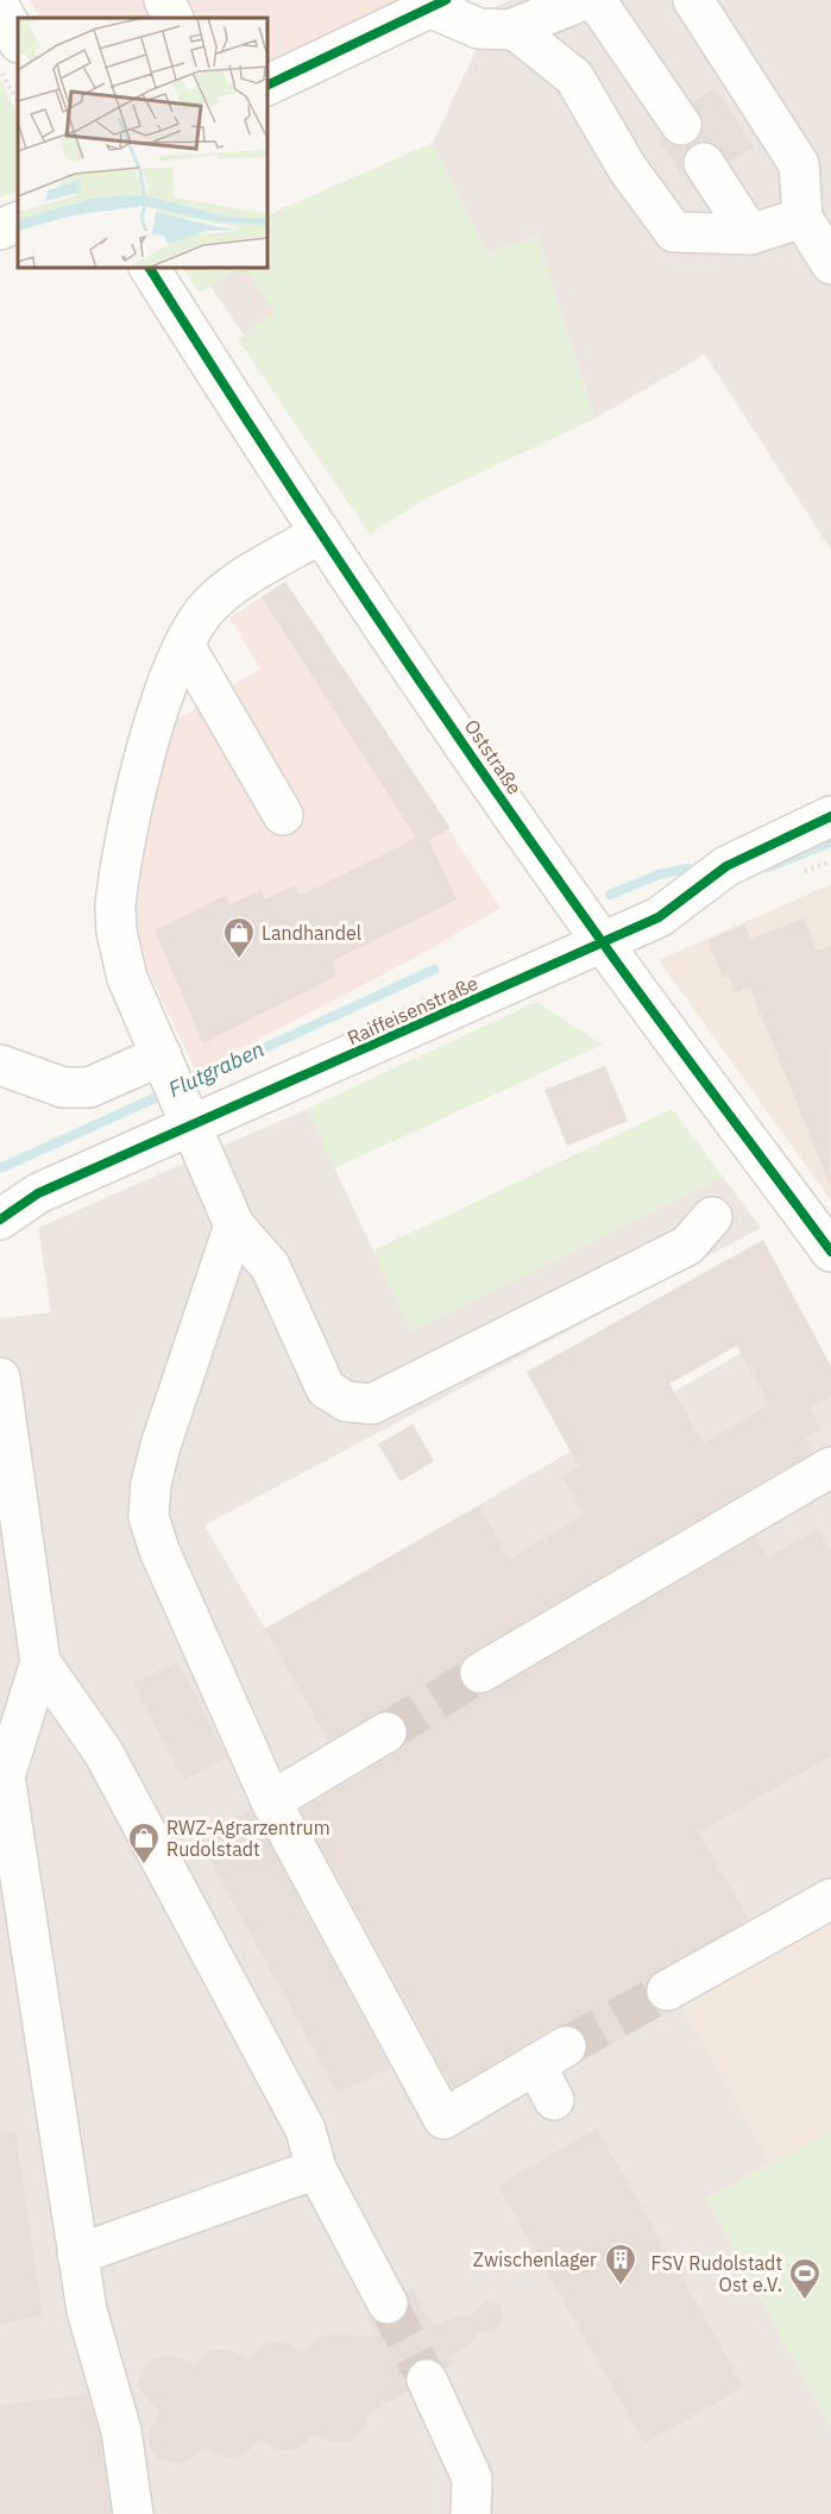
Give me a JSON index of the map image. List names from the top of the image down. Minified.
{"streets":{"street":["Oststraße","Raiffeisenstraße"]},"crossings":[["Oststraße","Raiffeisenstraße"]],"water":["Flutgraben"],"places":{"shop":["Landhandel","RWZ-Agrarzentrum Rudolstadt"],"building":["Zwischenlager"],"sports":["FSV Rudolstadt Ost e.V."]}}
